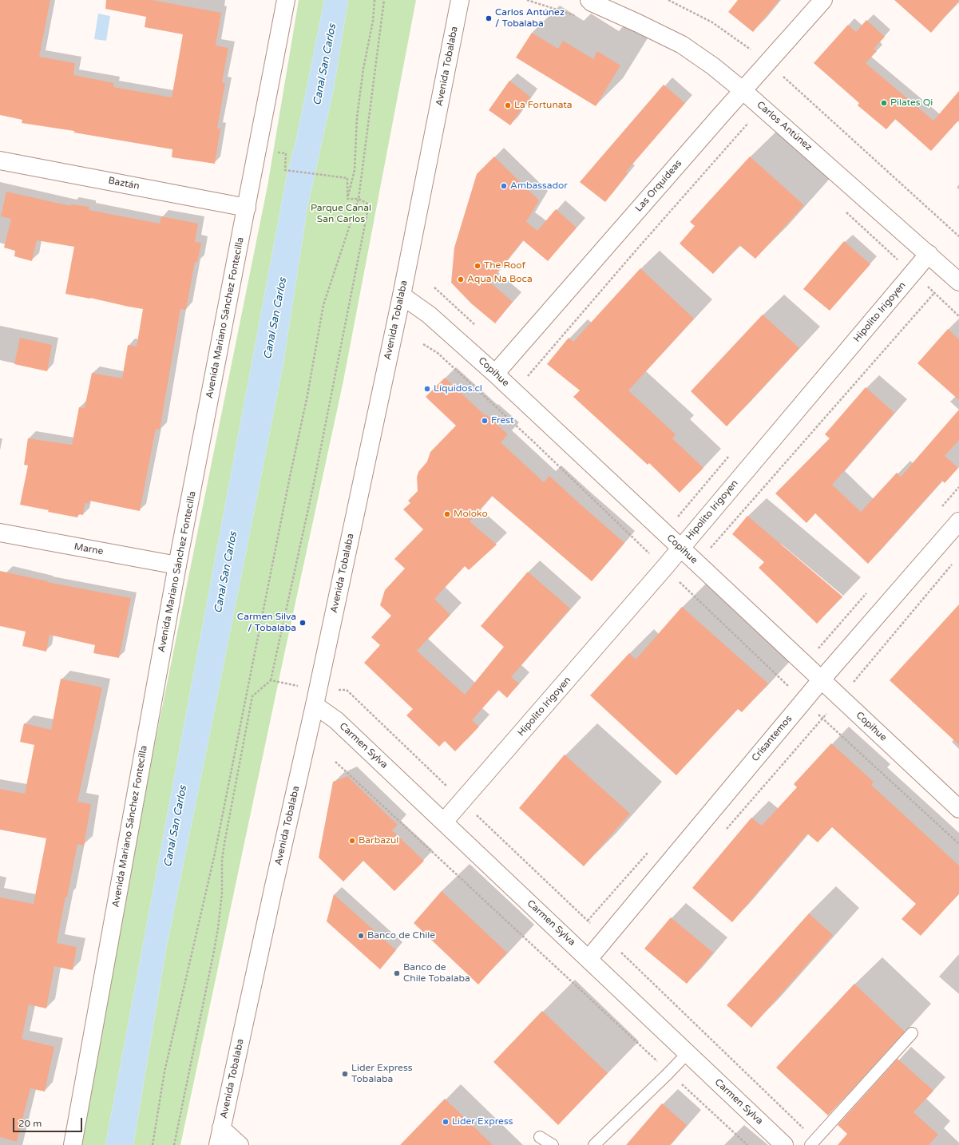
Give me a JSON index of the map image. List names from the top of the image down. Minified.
{"streets":{"street":["Avenida Tobalaba","Carlos Antúnez","Baztán","Las Orquídeas","Hipolito Irigoyen","Avenida Mariano Sánchez Fontecilla","Copihue","Marne","Crisantemos","Carmen Sylva"]},"crossings":[["Avenida Tobalaba","Copihue"],["Avenida Tobalaba","Carmen Sylva"],["Carlos Antúnez","Las Orquídeas"],["Carlos Antúnez","Hipolito Irigoyen"],["Baztán","Avenida Mariano Sánchez Fontecilla"],["Las Orquídeas","Copihue"],["Hipolito Irigoyen","Copihue"],["Hipolito Irigoyen","Carmen Sylva"],["Avenida Mariano Sánchez Fontecilla","Marne"],["Copihue","Crisantemos"],["Crisantemos","Carmen Sylva"]],"water":["Canal San Carlos"],"parks":["Parque Canal San Carlos"],"places":["Carlos Antúnez / Tobalaba","Pilates Qi","La Fortunata","Ambassador","The Roof","Aqua Na Boca","Líquidos.cl","Frest","Moloko","Carmen Silva / Tobalaba","Barbazul","Banco de Chile","Banco de Chile Tobalaba","Lider Express Tobalaba","Lider Express"],"scale_bar":"20 m"}
